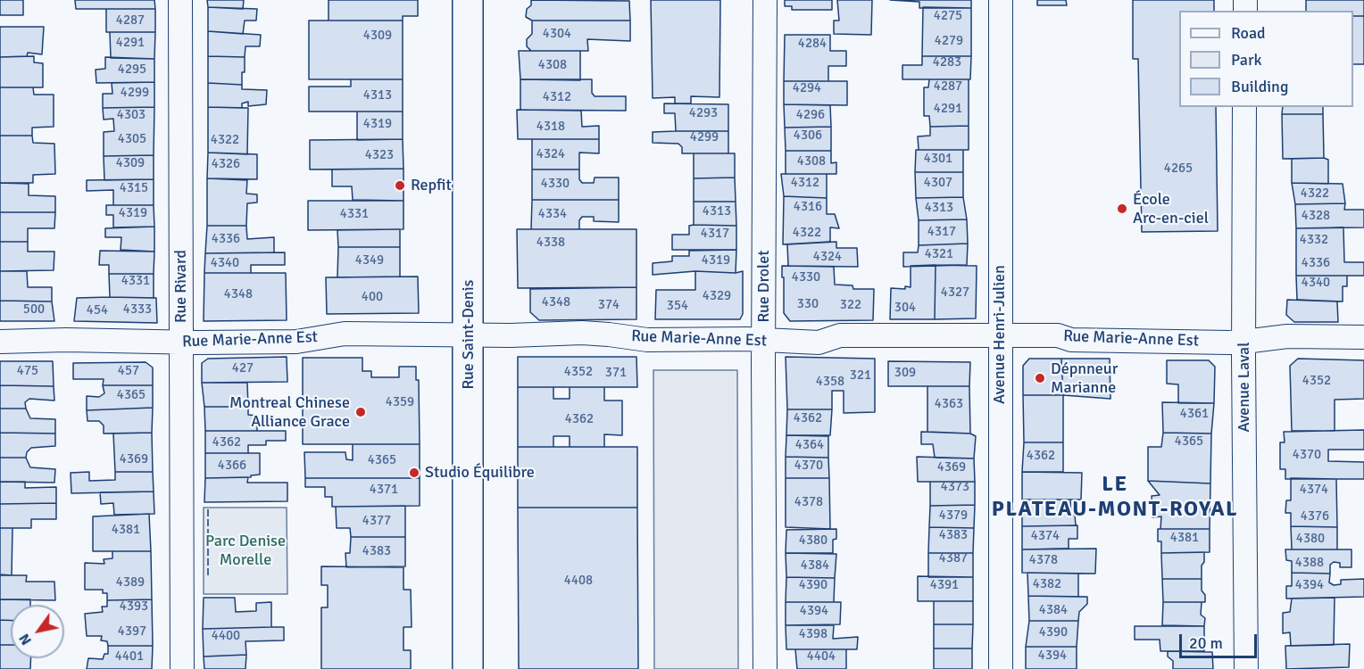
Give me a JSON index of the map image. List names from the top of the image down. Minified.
{"streets":{"main road":["Rue Saint-Denis"],"street":["Rue Rivard","Rue Drolet","Avenue Henri-Julien","Rue Marie-Anne Est","Avenue Laval"]},"crossings":[["Rue Rivard","Rue Marie-Anne Est"],["Rue Drolet","Rue Marie-Anne Est"],["Rue Saint-Denis","Rue Marie-Anne Est"],["Avenue Henri-Julien","Rue Marie-Anne Est"],["Rue Marie-Anne Est","Avenue Laval"]],"districts":["LE PLATEAU-MONT-ROYAL"],"parks":["Parc Denise Morelle"],"places":["Repfit","École Arc-en-ciel","Dépnneur Marianne","Montreal Chinese Alliance Grace","Studio Équilibre"],"house_numbers":["4275","4287","4304","4309","4279","4291","4284","4283","4308","4295","4287","4294","4299","4313","4312","4291","4293","4303","4296","4319","4318","4306","4299","4305","4322","4324","4323","4301","4308","4309","4326","4265","4312","4307","4330","4315","4322","4316","4313","4313","4319","4331","4334","4328","4317","4322","4317","4336","4332","4338","4321","4324","4349","4319","4340","4336","4330","4331","4340","4327","4348","4329","400","4348","330","374","322","354","304","500","4333","454","427","475","457","4352","371","309","321","4352","4358","4365","4359","4363","4361","4362","4362","4365","4362","4364","4370","4362","4369","4365","4366","4370","4369","4373","4371","4374","4378","4379","4376","4377","4381","4383","4374","4381","4380","4380","4383","4387","4378","4388","4384","4408","4389","4382","4390","4391","4394","4393","4384","4394","4397","4390","4398","4400","4394","4401","4404"],"legend":["Road","Park","Building"],"scale_bar":"20 m","north":"bottom left"}
